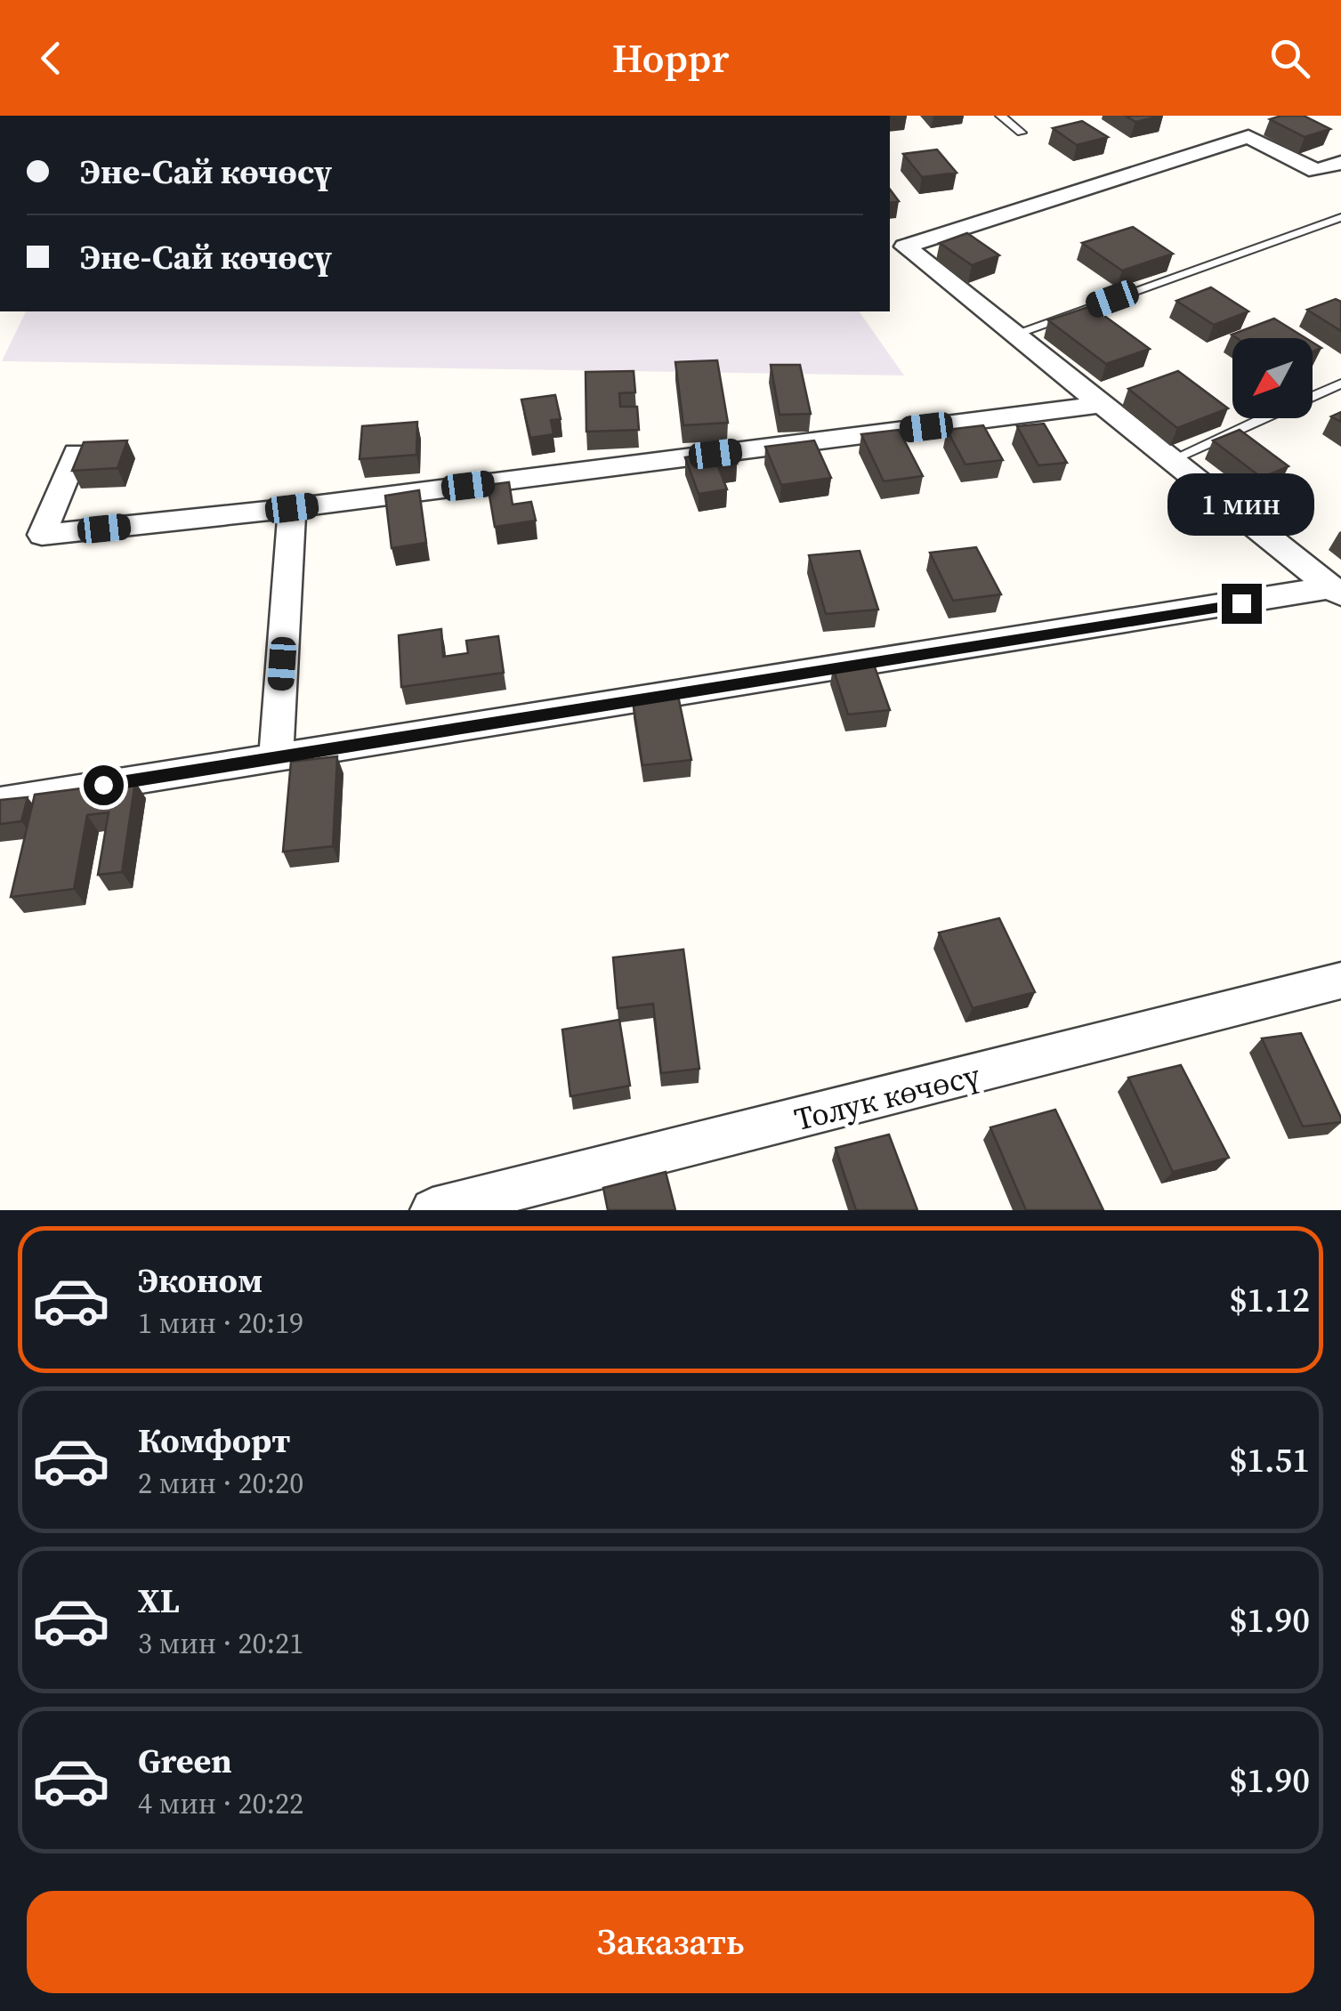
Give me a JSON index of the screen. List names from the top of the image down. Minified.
{"streets":{"street":["Толук көчөсү"]},"north":"bottom left","page":{"header":"Hoppr","banner":["Эне-Сай көчөсү","Эне-Сай көчөсү"],"bubble":"1 мин","list":[{"name":"Эконом","note":"1 мин · 20:19","value":"$1.12"},{"name":"Комфорт","note":"2 мин · 20:20","value":"$1.51"},{"name":"XL","note":"3 мин · 20:21","value":"$1.90"},{"name":"Green","note":"4 мин · 20:22","value":"$1.90"}],"buttons":"Заказать"}}
